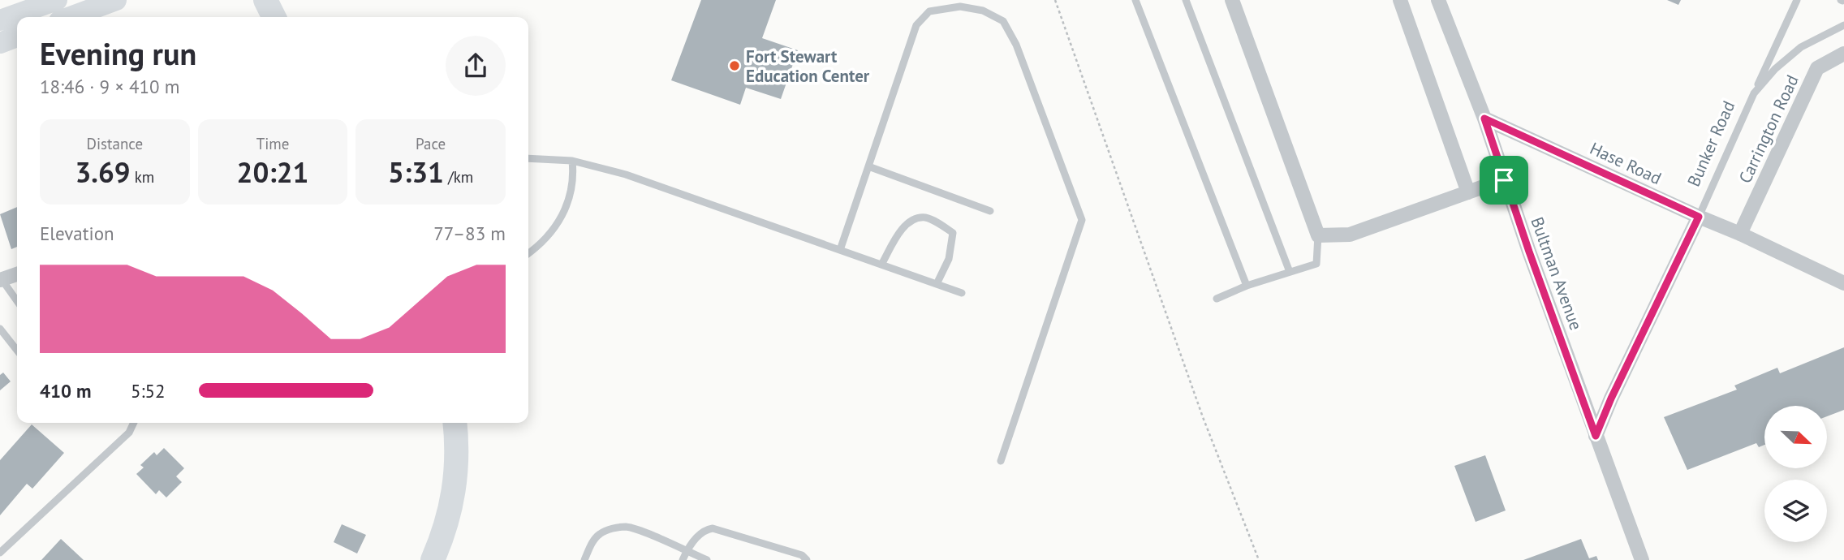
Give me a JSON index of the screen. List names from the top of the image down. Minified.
{"streets":{"street":["Carrington Road","Bunker Road","Hase Road","Bultman Avenue"]},"crossings":[["Carrington Road","Hase Road"],["Bunker Road","Hase Road"],["Bunker Road","Bultman Avenue"],["Hase Road","Bultman Avenue"]],"places":["Fort Stewart Education Center"],"north":"bottom right","page":{"heading":["Evening run","18:46 · 9 × 410 m"],"stats":[["Distance","3.69 km"],["Time","20:21"],["Pace","5:31 /km"]],"chart":["Elevation","77–83 m"],"list":[{"name":"410 m","note":"5:52"}]}}
